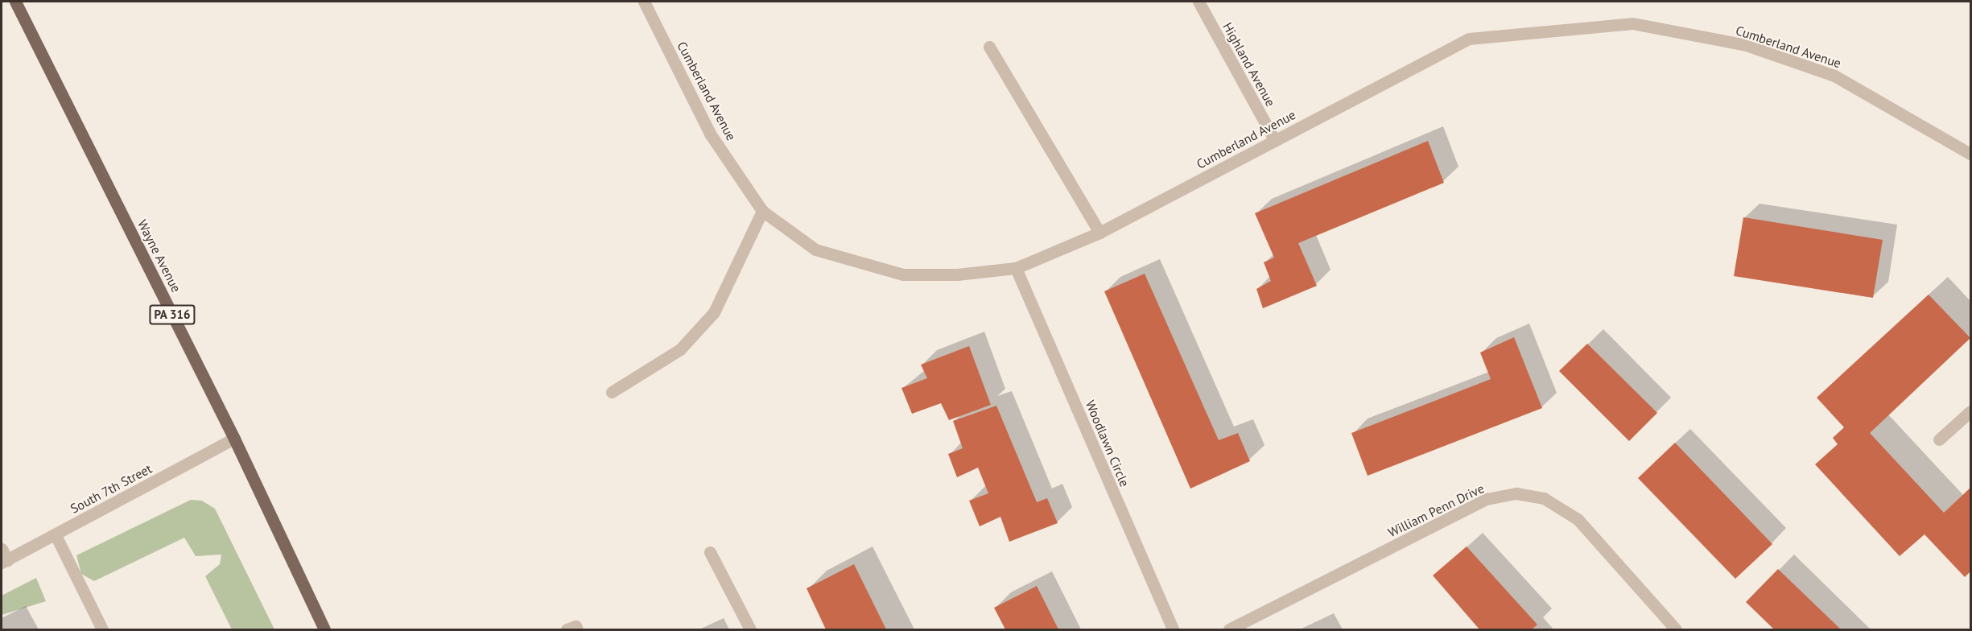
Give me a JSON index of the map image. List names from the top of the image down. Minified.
{"streets":{"main road":["Wayne Avenue","PA 316"],"street":["Cumberland Avenue","Highland Avenue","Woodlawn Circle","South 7th Street","William Penn Drive"]},"crossings":[["Cumberland Avenue","Highland Avenue"],["Cumberland Avenue","Woodlawn Circle"],["Wayne Avenue","South 7th Street"]]}
